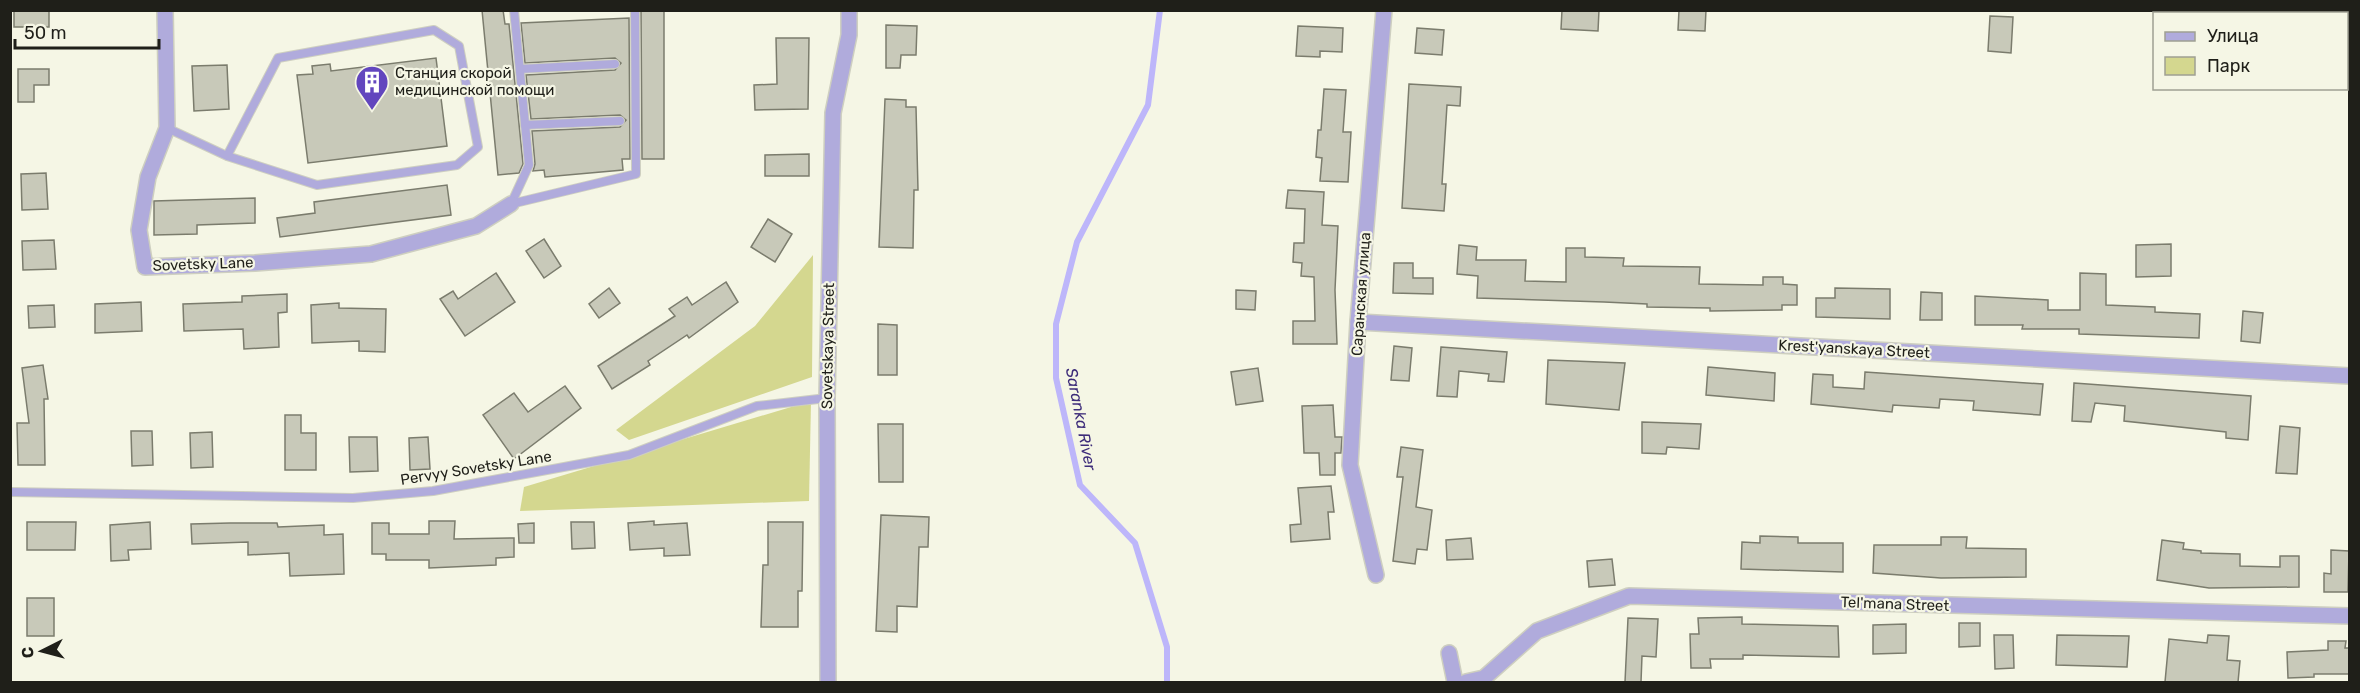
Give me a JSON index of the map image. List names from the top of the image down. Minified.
{"streets":{"street":["Sovetsky Lane","Саранская улица","Sovetskaya Street","Krest'yanskaya Street","Tel'mana Street"],"lane":["Pervyy Sovetsky Lane"]},"crossings":[["Саранская улица","Krest'yanskaya Street"],["Sovetskaya Street","Pervyy Sovetsky Lane"]],"water":["Saranka River"],"places":{"building":["Станция скорой медицинской помощи"]},"legend":["Улица","Парк"],"scale_bar":"50 m","north":"left"}
